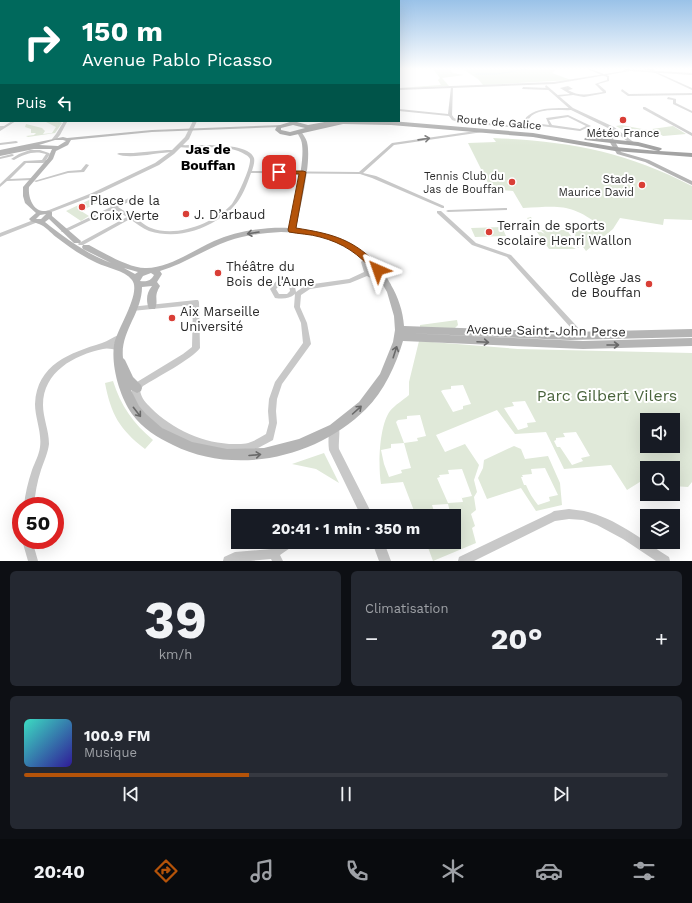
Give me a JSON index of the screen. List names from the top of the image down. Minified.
{"streets":{"main road":["Route de Galice","Avenue Saint-John Perse"]},"districts":["Jas de Bouffan"],"parks":["Parc Gilbert Vilers"],"places":["Météo France","Tennis Club du Jas de Bouffan","Stade Maurice David","Place de la Croix Verte","J. D’arbaud","Terrain de sports scolaire Henri Wallon","Théâtre du Bois de l'Aune","Collège Jas de Bouffan","Aix Marseille Université"],"page":{"turn":["150 m","Avenue Pablo Picasso"],"then":"Puis","limit":"50","trip":"20:41 · 1 min · 350 m","tile":[["39","km/h"],"Climatisation"],"heat":["−","20°","+"],"song":["100.9 FM","Musique"],"tabs":"20:40"}}
